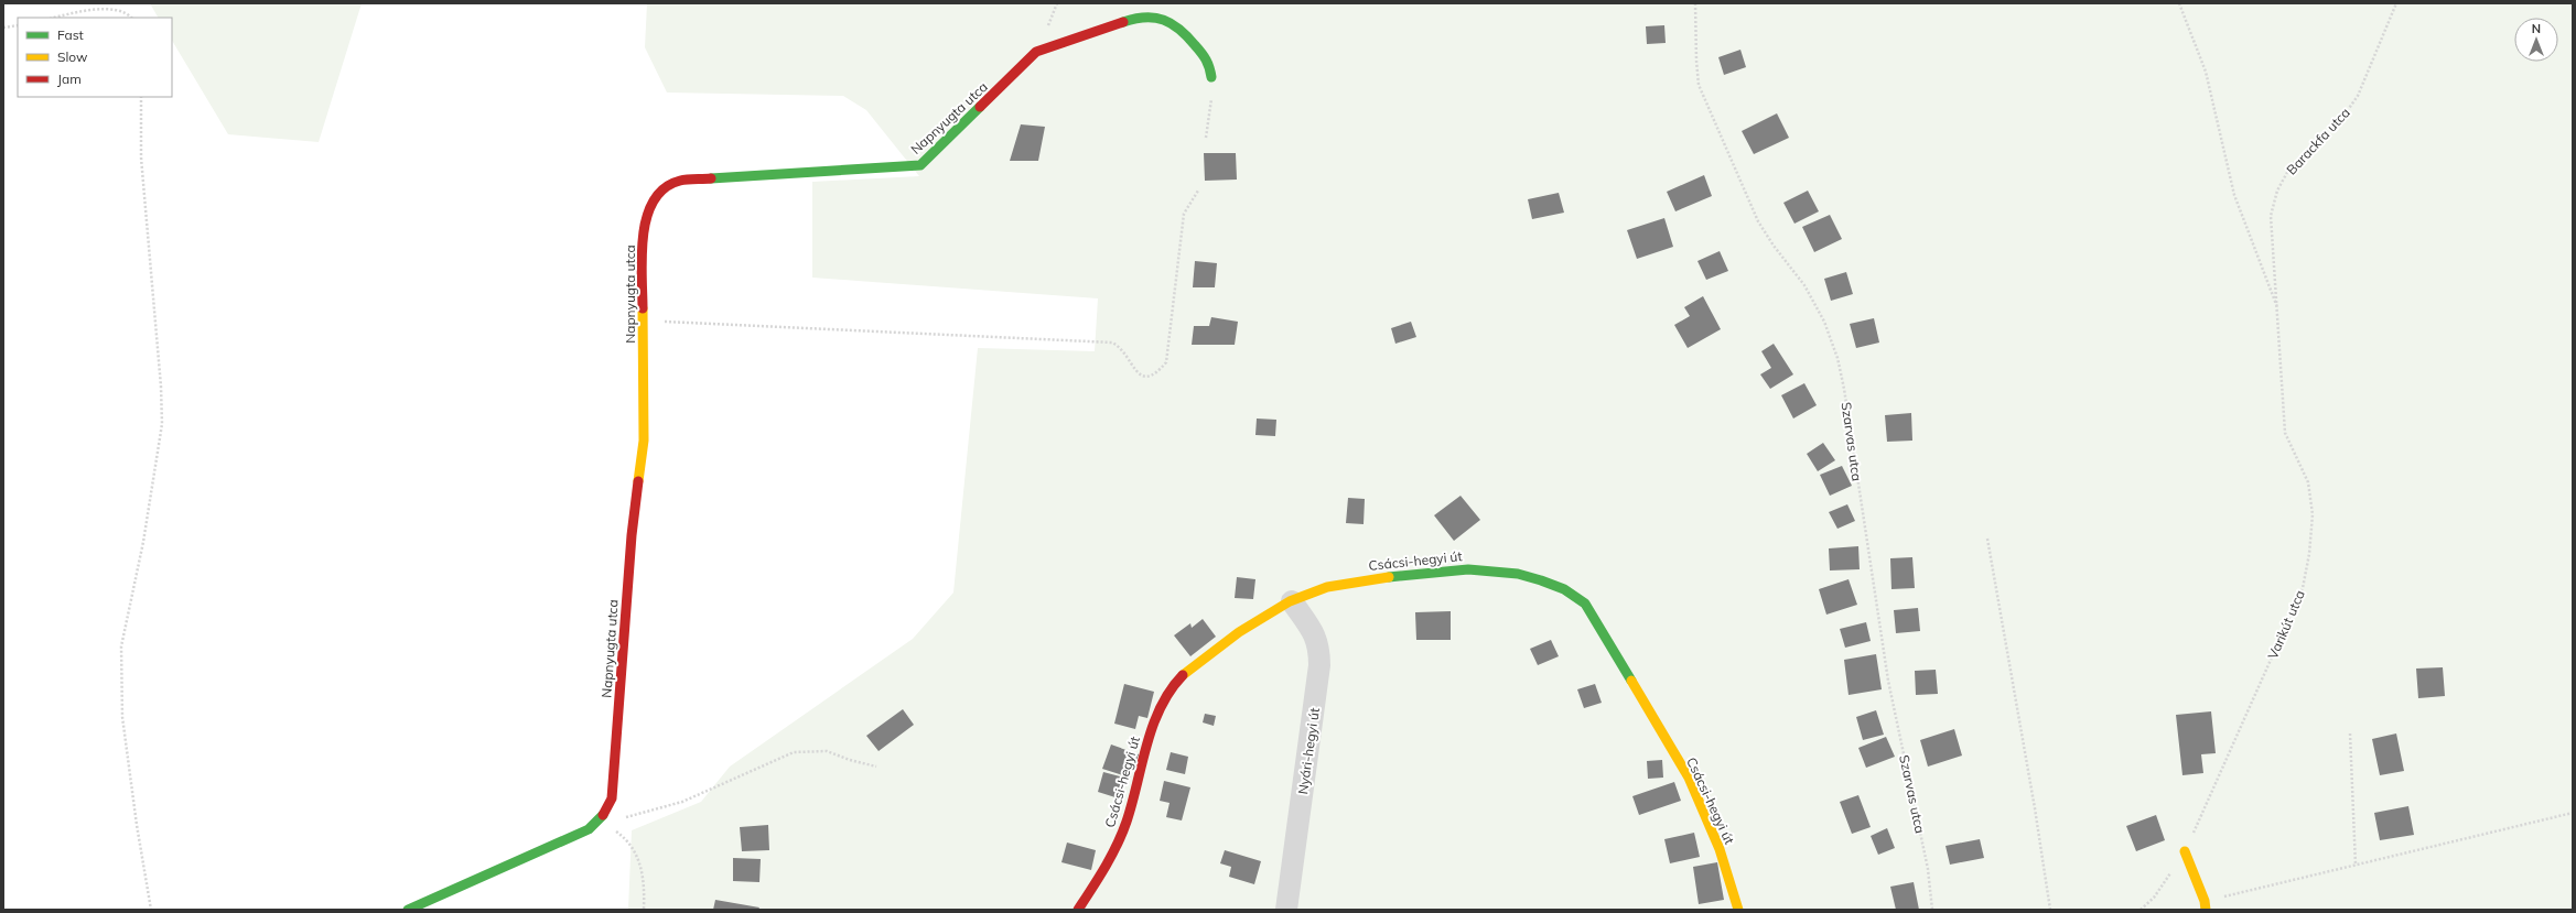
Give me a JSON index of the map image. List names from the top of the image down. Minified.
{"streets":{"street":["Napnyugta utca","Csácsi-hegyi út","Nyári-hegyi út"],"path":["Barackfa utca","Szarvas utca","Varikút utca"]},"crossings":[["Barackfa utca","Varikút utca"],["Csácsi-hegyi út","Nyári-hegyi út"]],"legend":["Fast","Slow","Jam"],"north":"top"}
